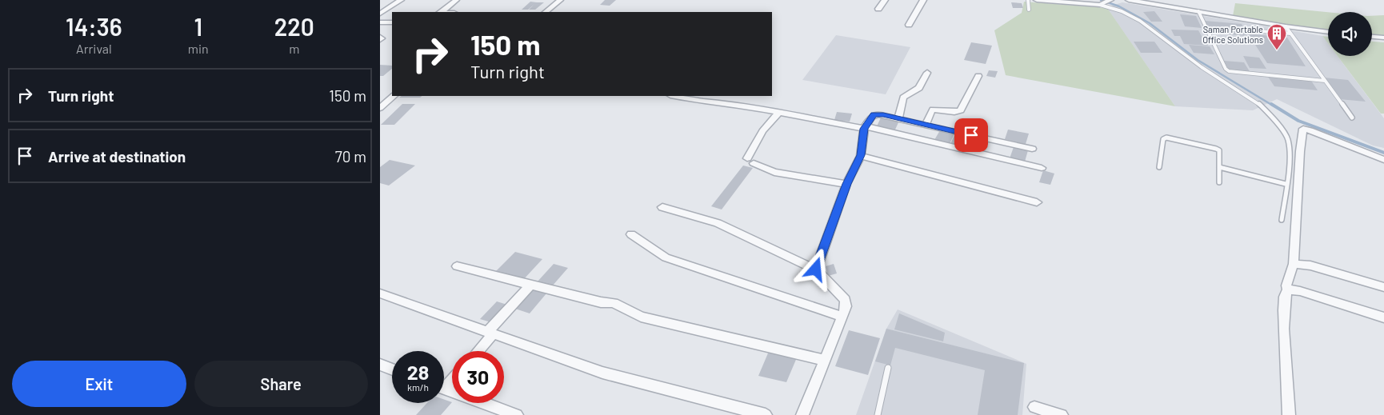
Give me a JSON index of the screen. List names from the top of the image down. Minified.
{"places":{"building":["Saman Portable Office Solutions"]},"page":{"eta":["14:36","Arrival","1","min","220","m"],"turn":["150 m","Turn right"],"list":[{"name":"Turn right","value":"150 m"},{"name":"Arrive at destination","value":"70 m"}],"speed":"28 km/h","limit":"30","buttons":["Exit","Share"]}}
